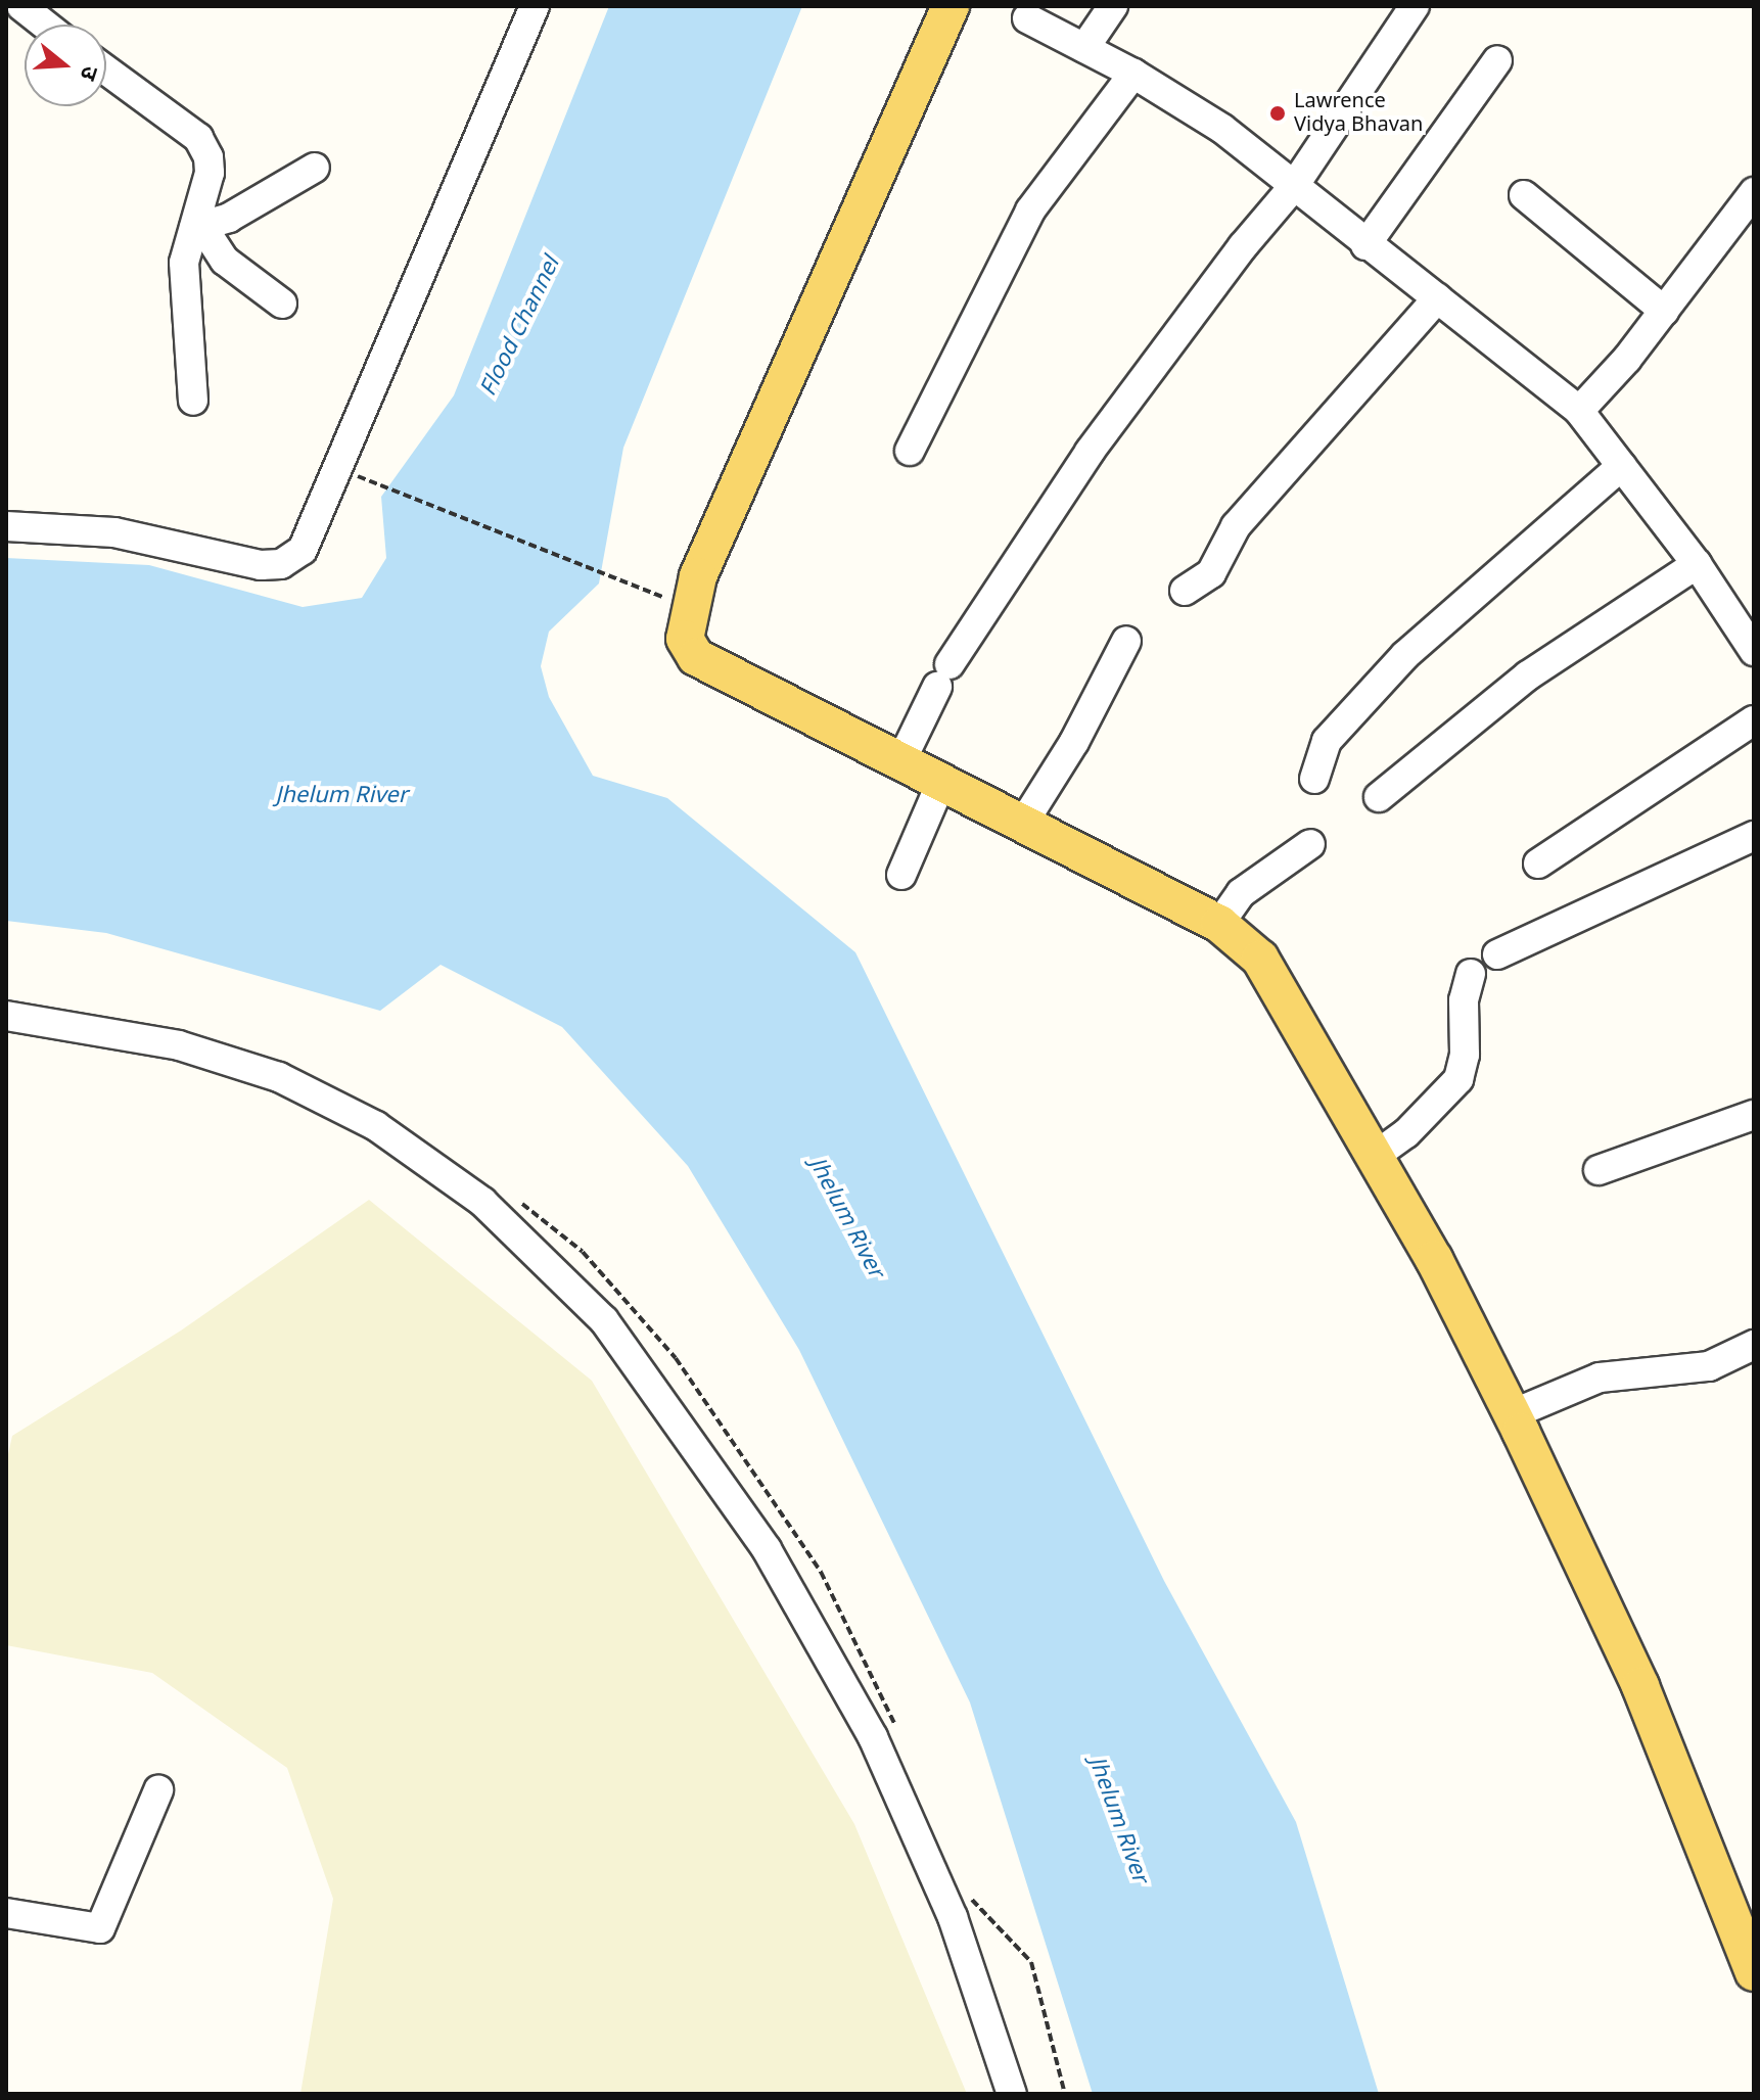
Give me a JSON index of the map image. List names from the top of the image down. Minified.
{"water":["Flood Channel","Jhelum River"],"places":["Lawrence Vidya Bhavan"],"north":"right"}
